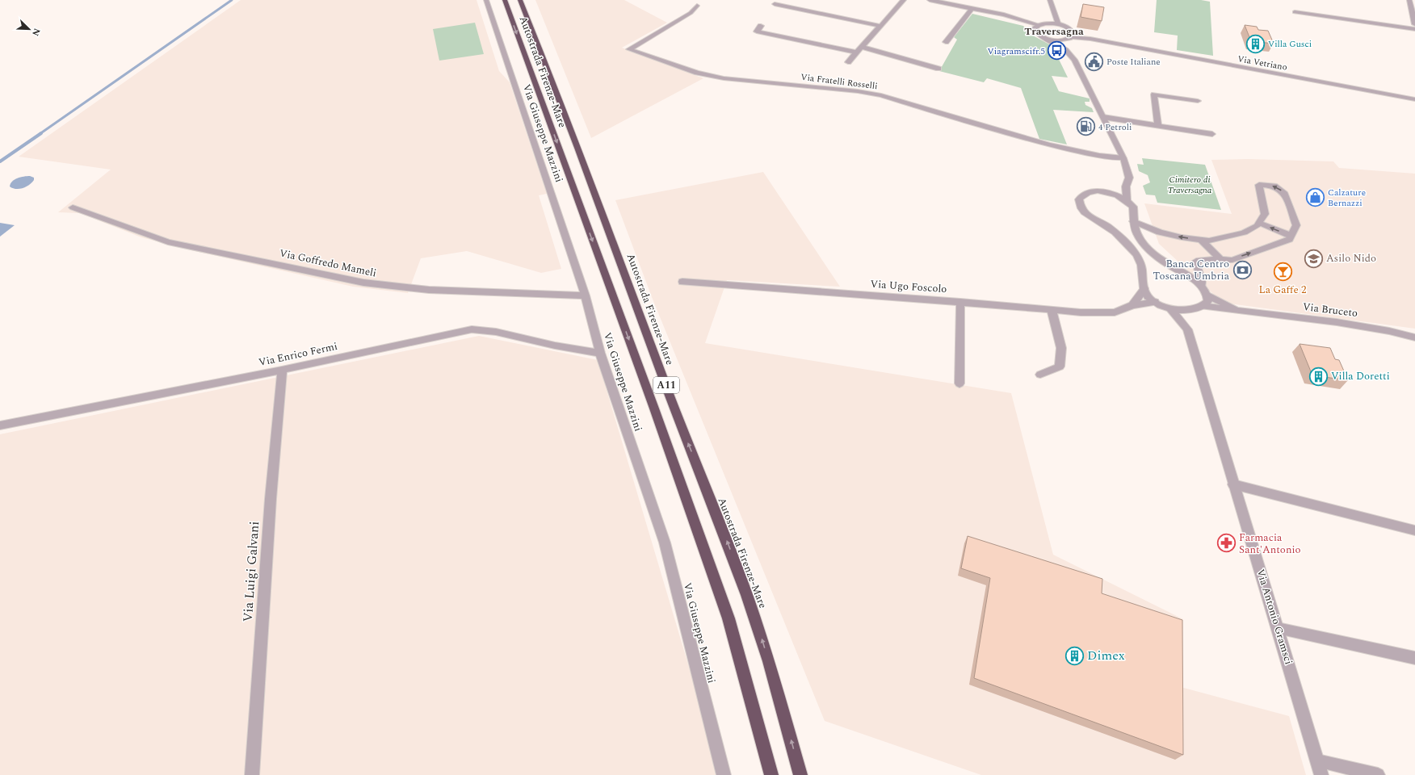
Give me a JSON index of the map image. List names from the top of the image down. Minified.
{"streets":{"highway":["Autostrada Firenze-Mare","A11"],"street":["Via Vetriano","Via Fratelli Rosselli","Via Giuseppe Mazzini","Via Goffredo Mameli","Via Ugo Foscolo","Via Bruceto","Via Enrico Fermi","Via Luigi Galvani","Via Antonio Gramsci"]},"crossings":[["Via Giuseppe Mazzini","Via Goffredo Mameli"],["Via Giuseppe Mazzini","Via Enrico Fermi"],["Via Enrico Fermi","Via Luigi Galvani"]],"districts":["Traversagna"],"parks":["Cimitero di Traversagna"],"places":{"building":["Villa Gusci","Villa Doretti","Dimex"],"bus stop":["Viagramscifr.5"],"public building":["Poste Italiane"],"fuel station":["4 Petroli"],"shop":["Calzature Bernazzi"],"school or university":["Asilo Nido"],"bank":["Banca Centro Toscana Umbria"],"bar":["La Gaffe 2"],"pharmacy":["Farmacia Sant'Antonio"]},"north":"bottom right"}
